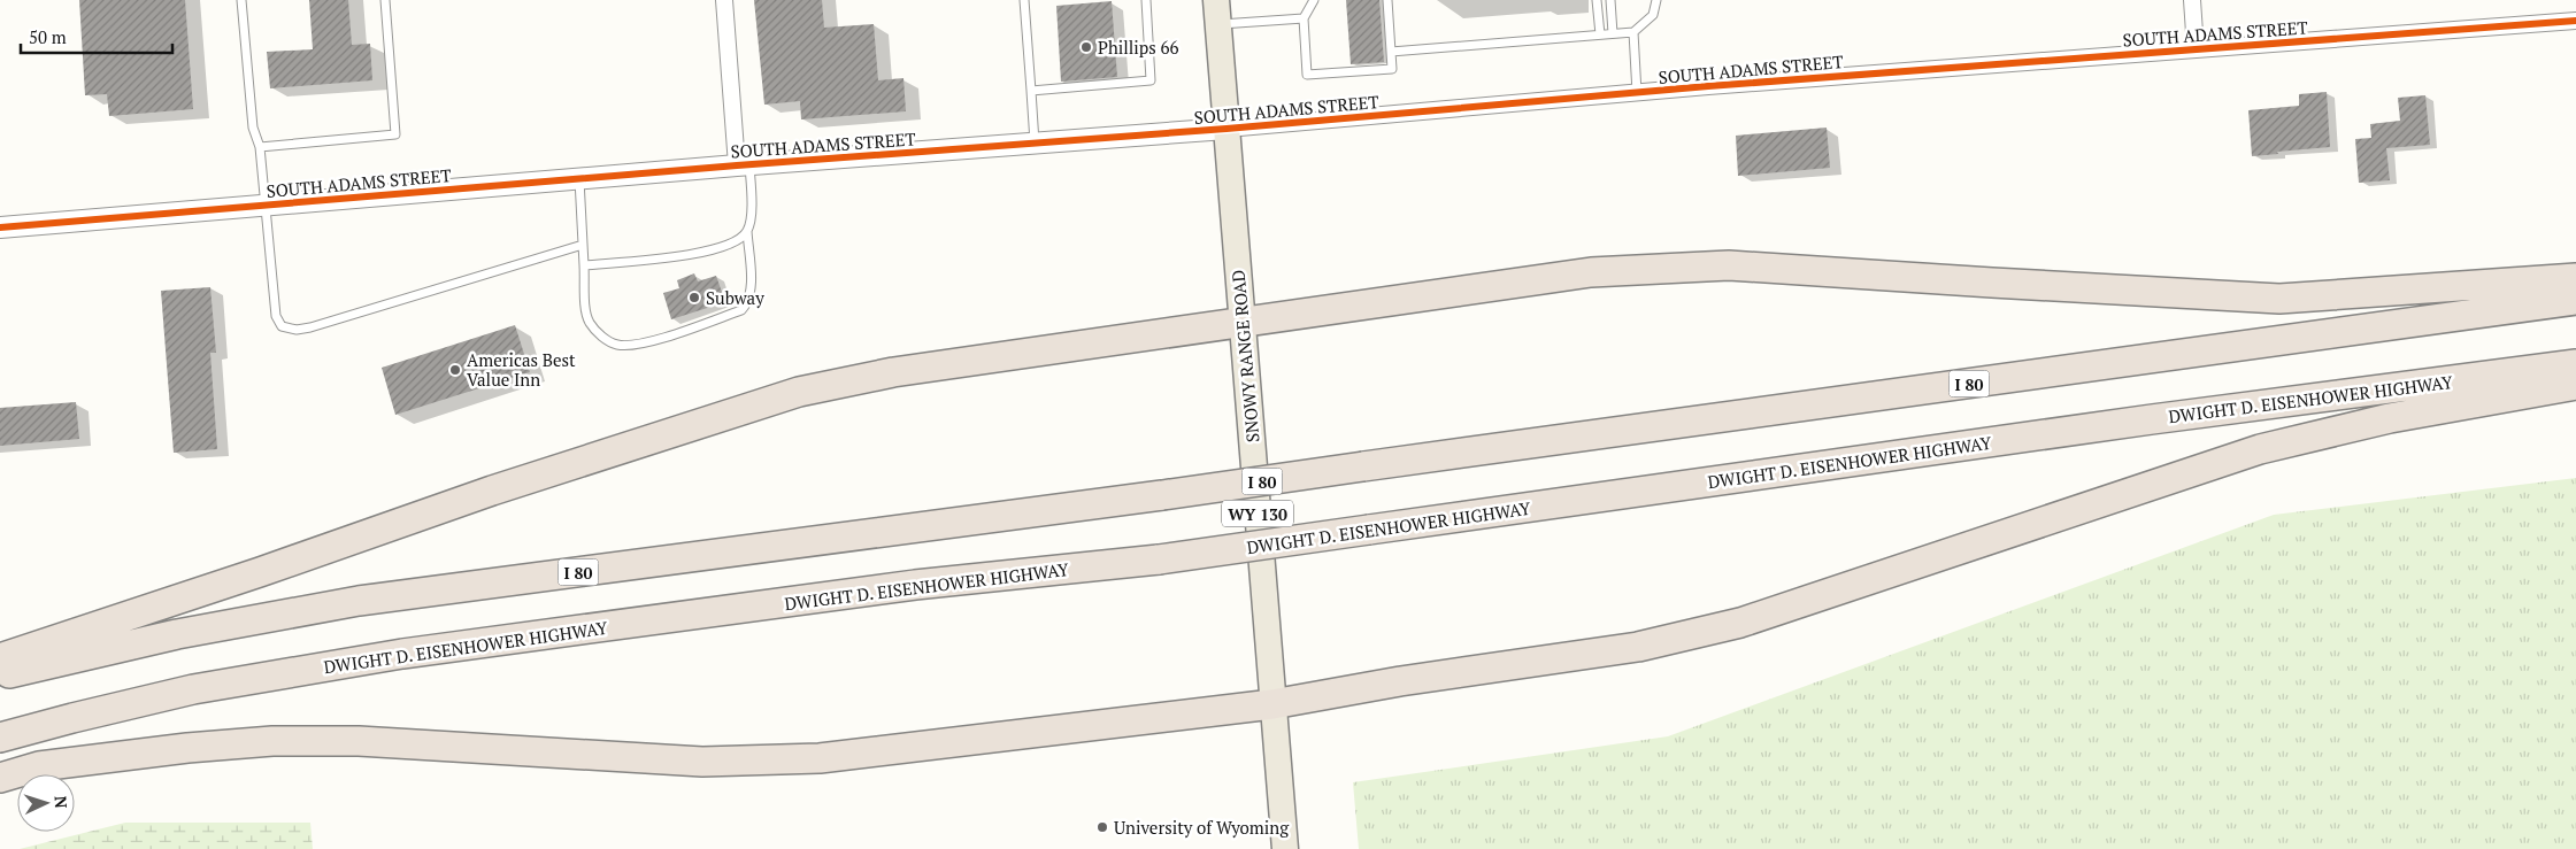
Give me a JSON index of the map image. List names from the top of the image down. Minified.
{"streets":{"highway":["I 80","DWIGHT D. EISENHOWER HIGHWAY"],"main road":["SNOWY RANGE ROAD","WY 130"],"street":["SOUTH ADAMS STREET"]},"crossings":[["SOUTH ADAMS STREET","SNOWY RANGE ROAD"]],"places":["Phillips 66","Subway","Americas Best Value Inn","University of Wyoming"],"scale_bar":"50 m","north":"right"}
